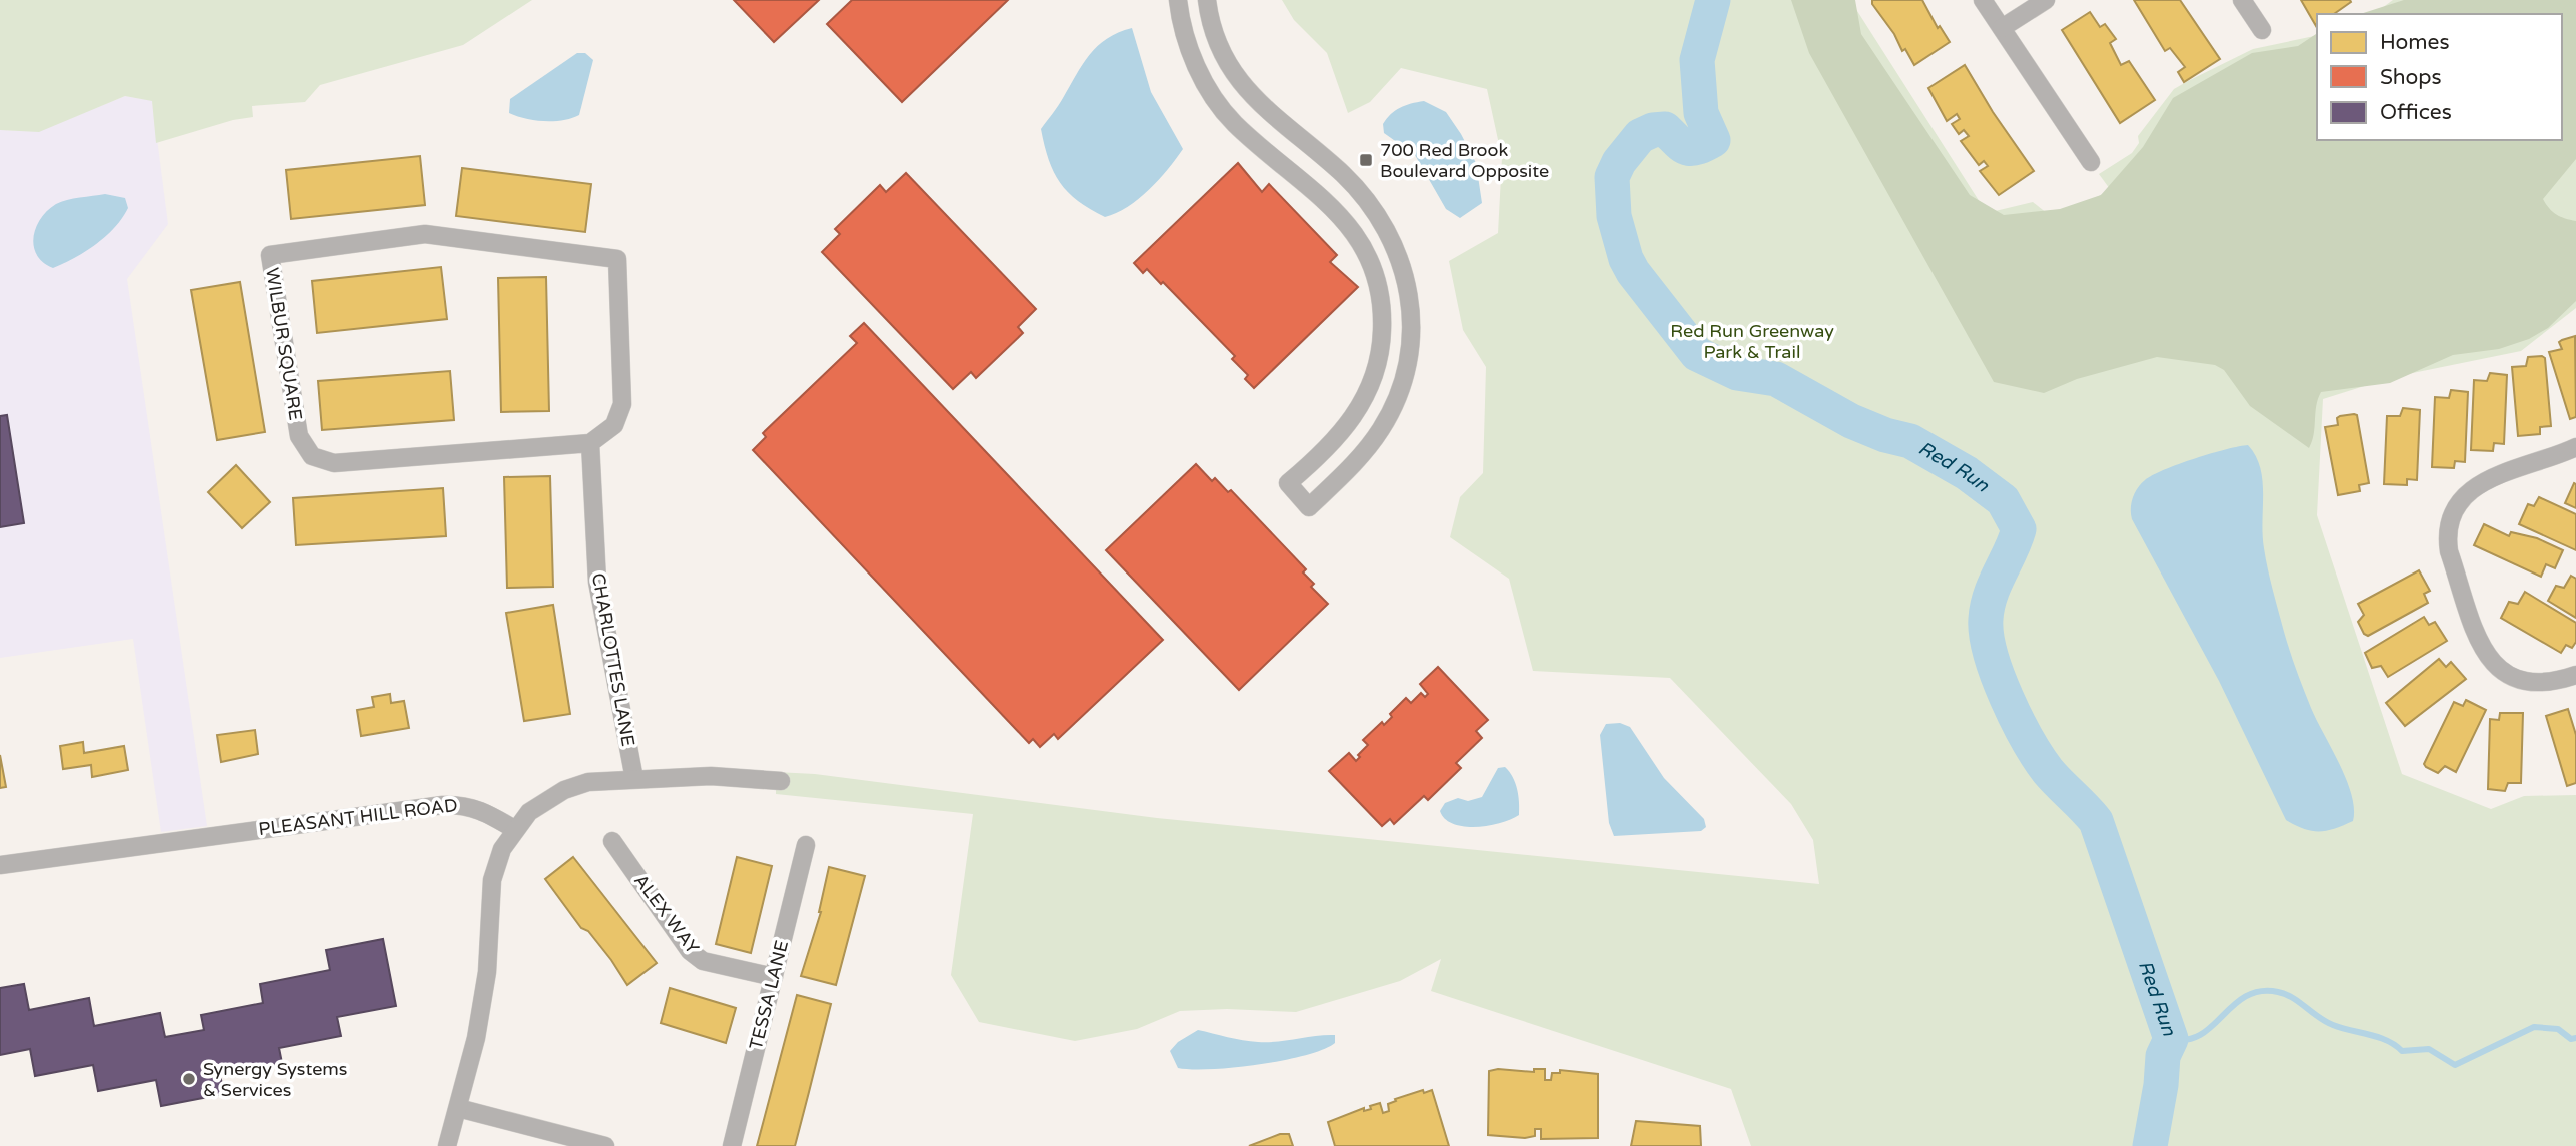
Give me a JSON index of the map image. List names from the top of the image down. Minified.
{"streets":{"street":["WILBUR SQUARE","CHARLOTTES LANE","PLEASANT HILL ROAD","ALEX WAY","TESSA LANE"]},"crossings":[["WILBUR SQUARE","CHARLOTTES LANE"],["ALEX WAY","TESSA LANE"]],"water":["Red Run"],"parks":["Red Run Greenway Park & Trail"],"places":{"transit":["700 Red Brook Boulevard Opposite"],"other":["Synergy Systems & Services"]},"legend":["Homes","Shops","Offices"]}
